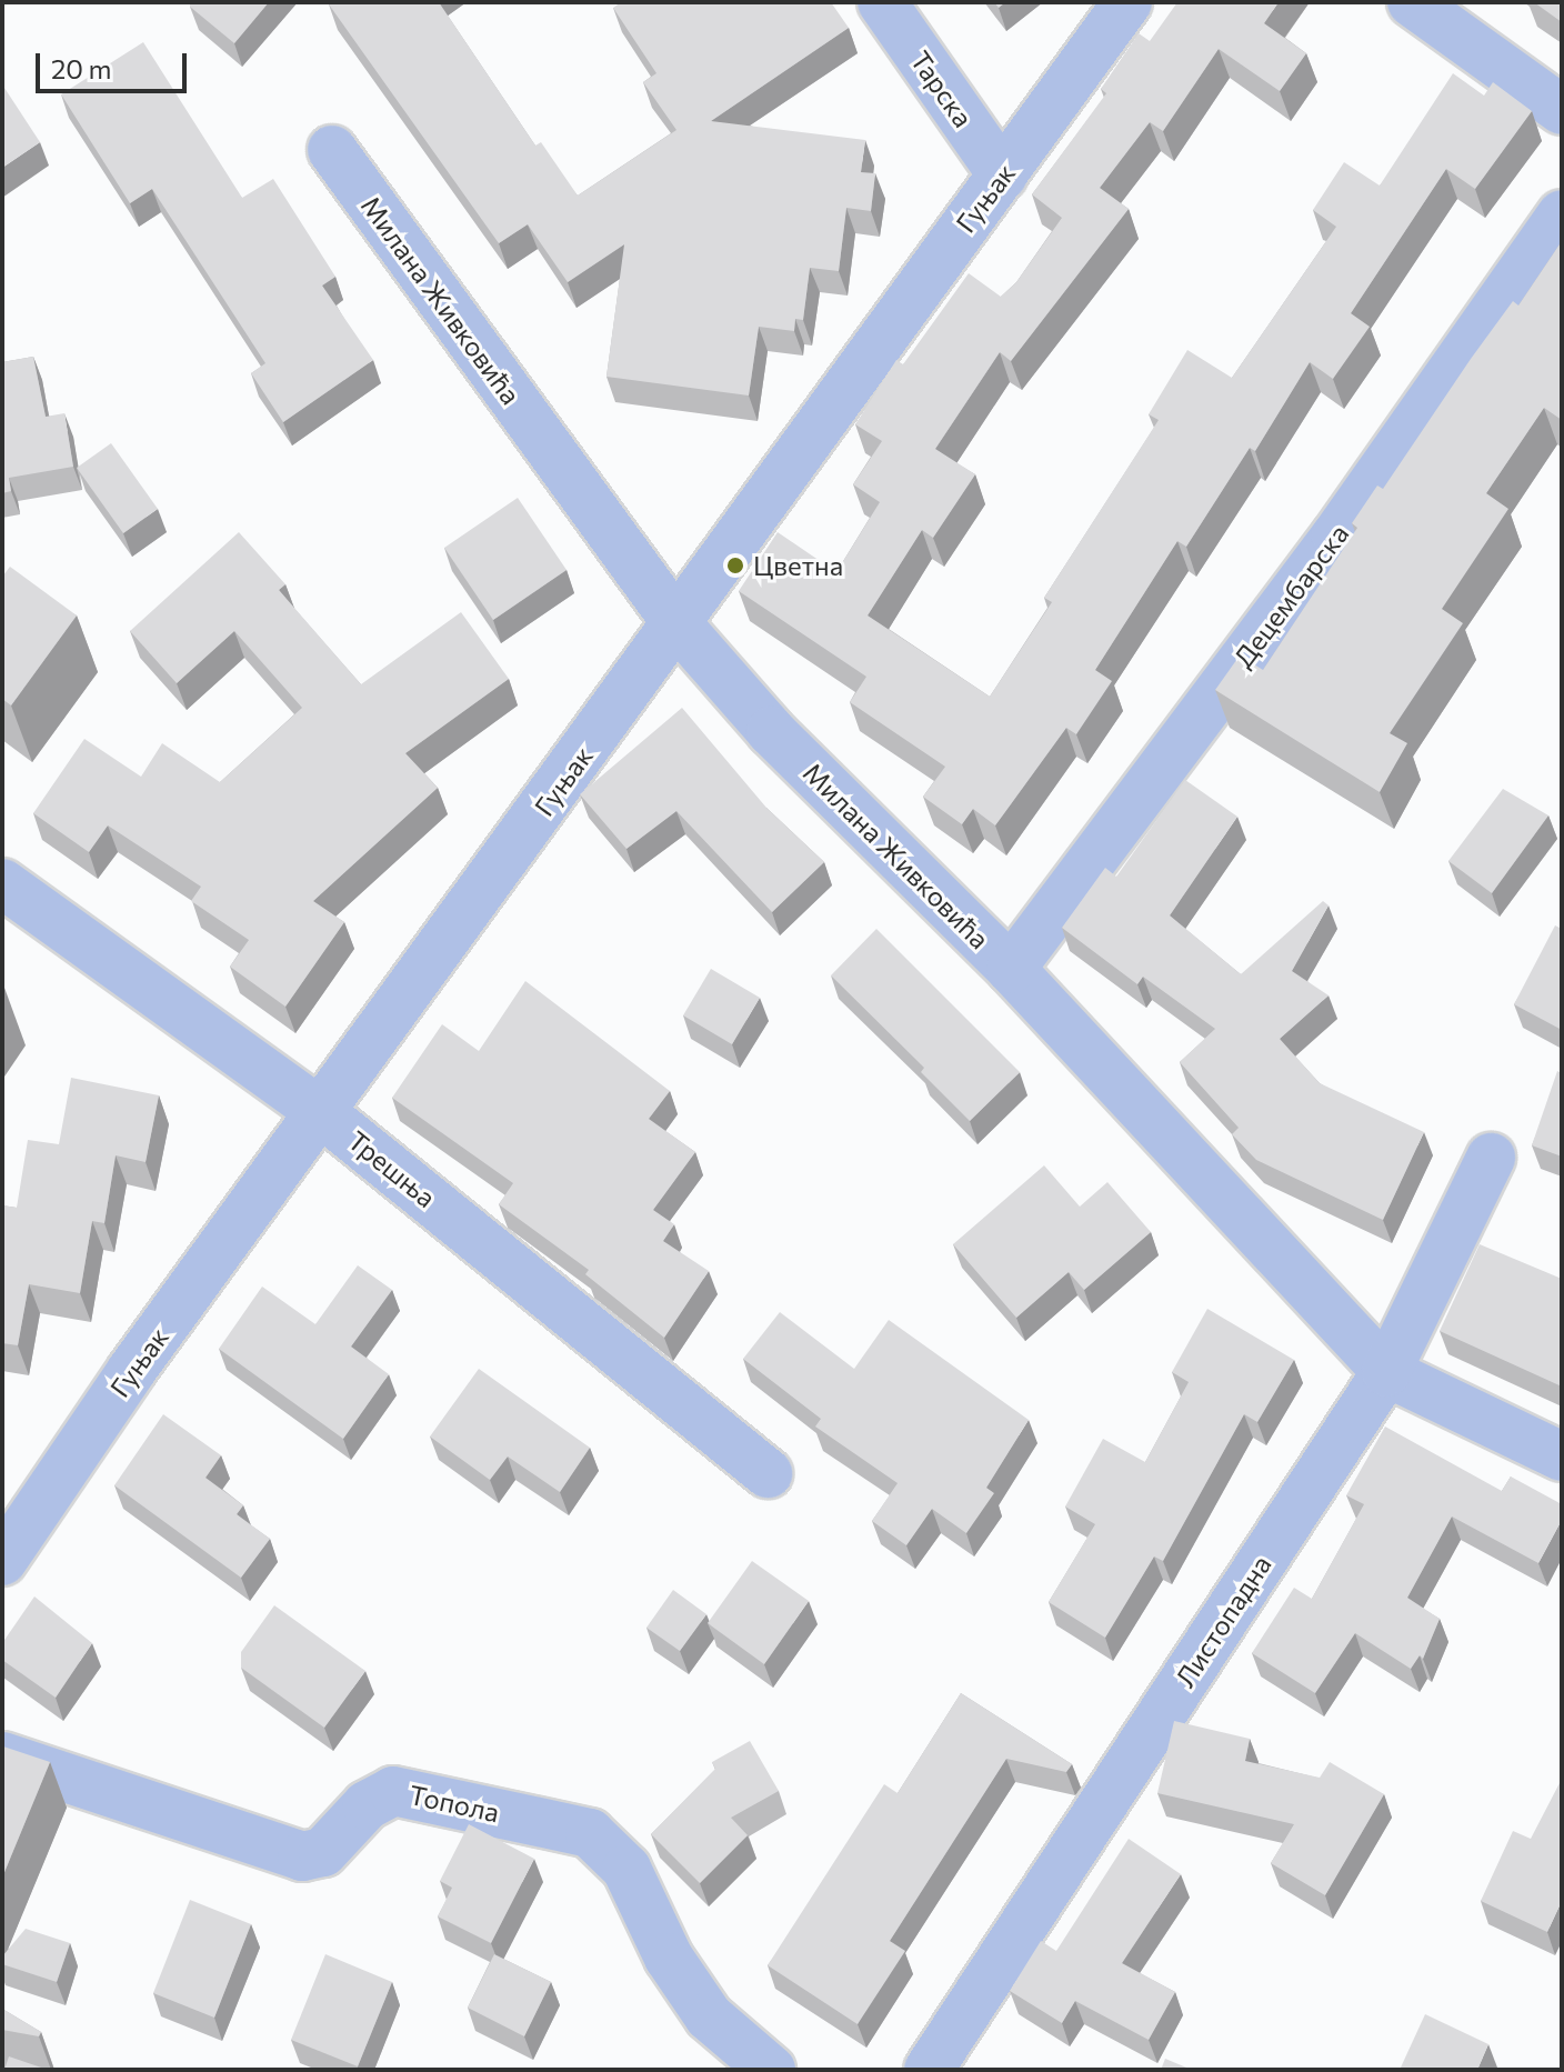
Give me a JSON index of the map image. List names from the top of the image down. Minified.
{"streets":{"street":["Тарска","Гуњак","Милана Живковића","Децембарска","Трешња","Листопадна","Топола"]},"crossings":[["Тарска","Гуњак"],["Гуњак","Милана Живковића"],["Гуњак","Трешња"],["Милана Живковића","Децембарска"],["Милана Живковића","Листопадна"]],"places":["Цветна"],"scale_bar":"20 m"}
